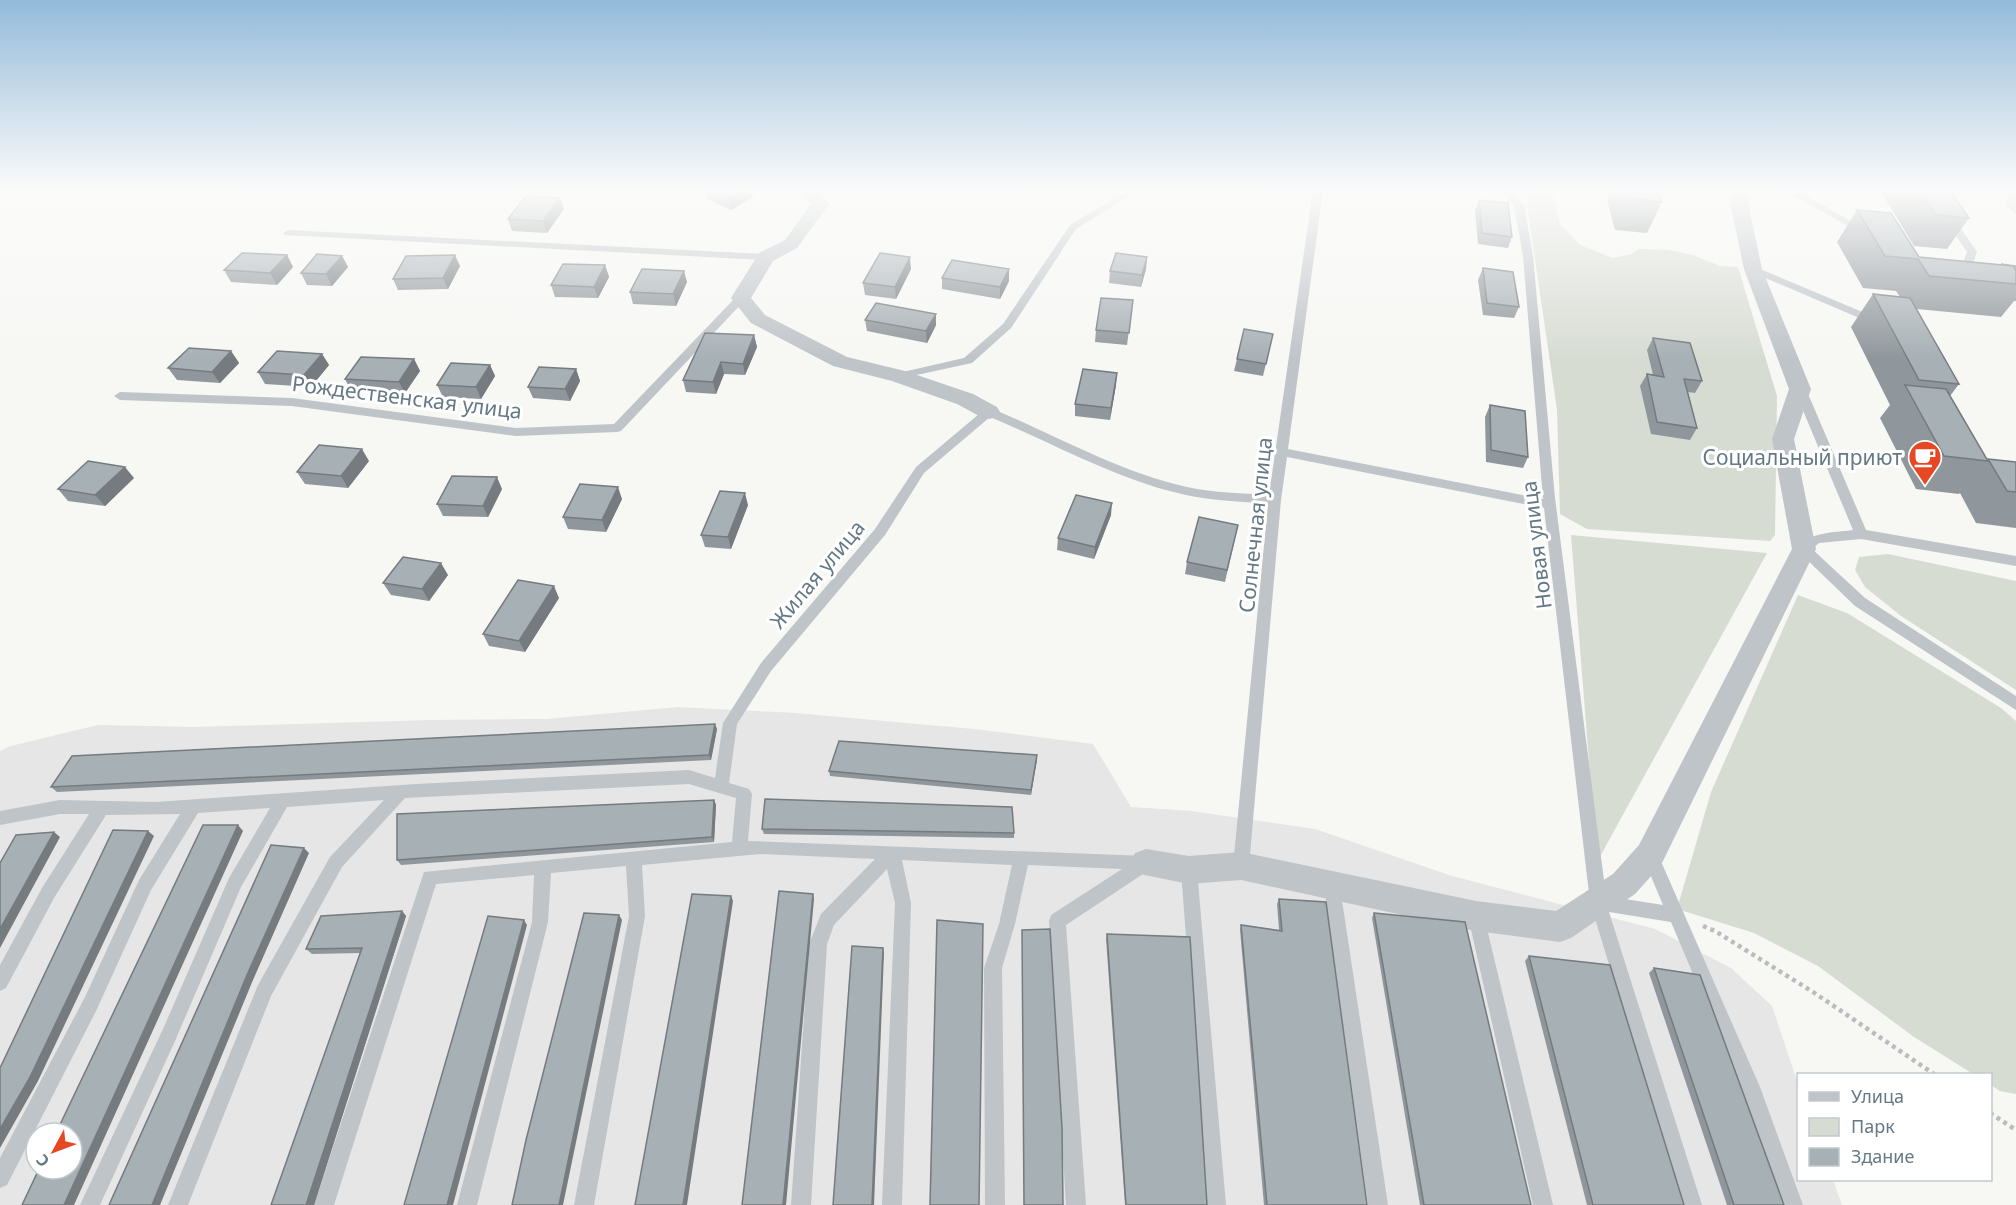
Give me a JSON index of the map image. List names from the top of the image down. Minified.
{"streets":{"lane":["Рождественская улица","Солнечная улица","Новая улица","Жилая улица"]},"places":{"cafe":["Социальный приют"]},"legend":["Улица","Парк","Здание"],"north":"bottom left"}
